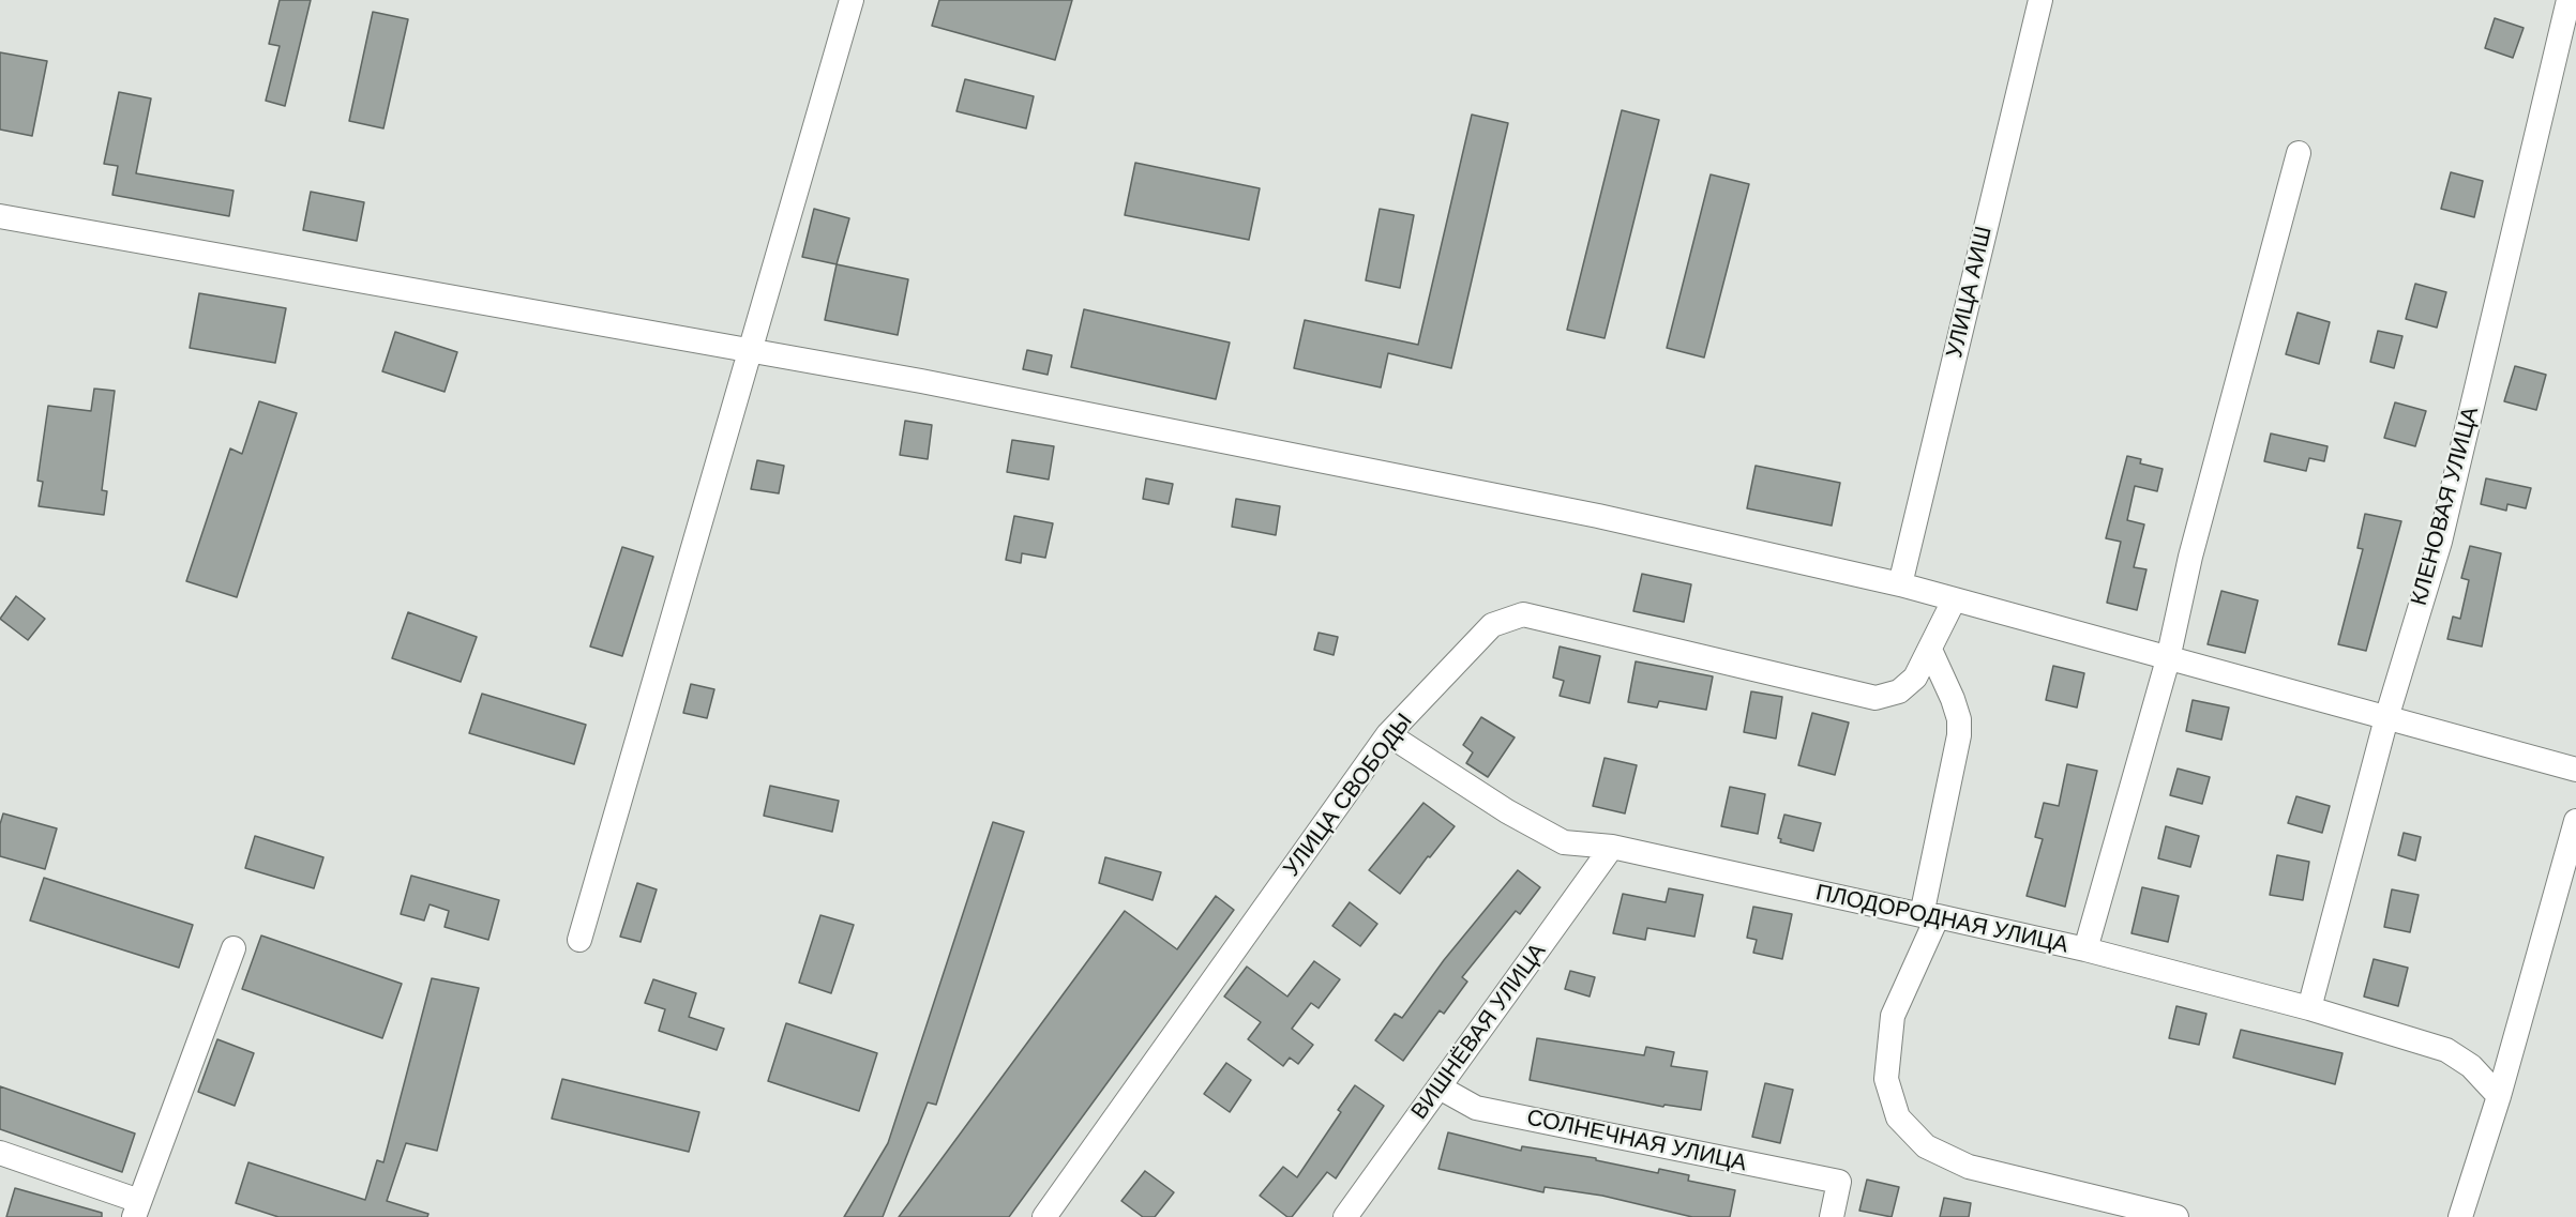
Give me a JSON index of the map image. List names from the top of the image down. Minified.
{"streets":{"street":["УЛИЦА АИШ","КЛЕНОВАЯ УЛИЦА","УЛИЦА СВОБОДЫ","ПЛОДОРОДНАЯ УЛИЦА","ВИШНЁВАЯ УЛИЦА","СОЛНЕЧНАЯ УЛИЦА"]},"crossings":[["КЛЕНОВАЯ УЛИЦА","ПЛОДОРОДНАЯ УЛИЦА"],["УЛИЦА СВОБОДЫ","ПЛОДОРОДНАЯ УЛИЦА"],["ПЛОДОРОДНАЯ УЛИЦА","ВИШНЁВАЯ УЛИЦА"],["ВИШНЁВАЯ УЛИЦА","СОЛНЕЧНАЯ УЛИЦА"]]}
